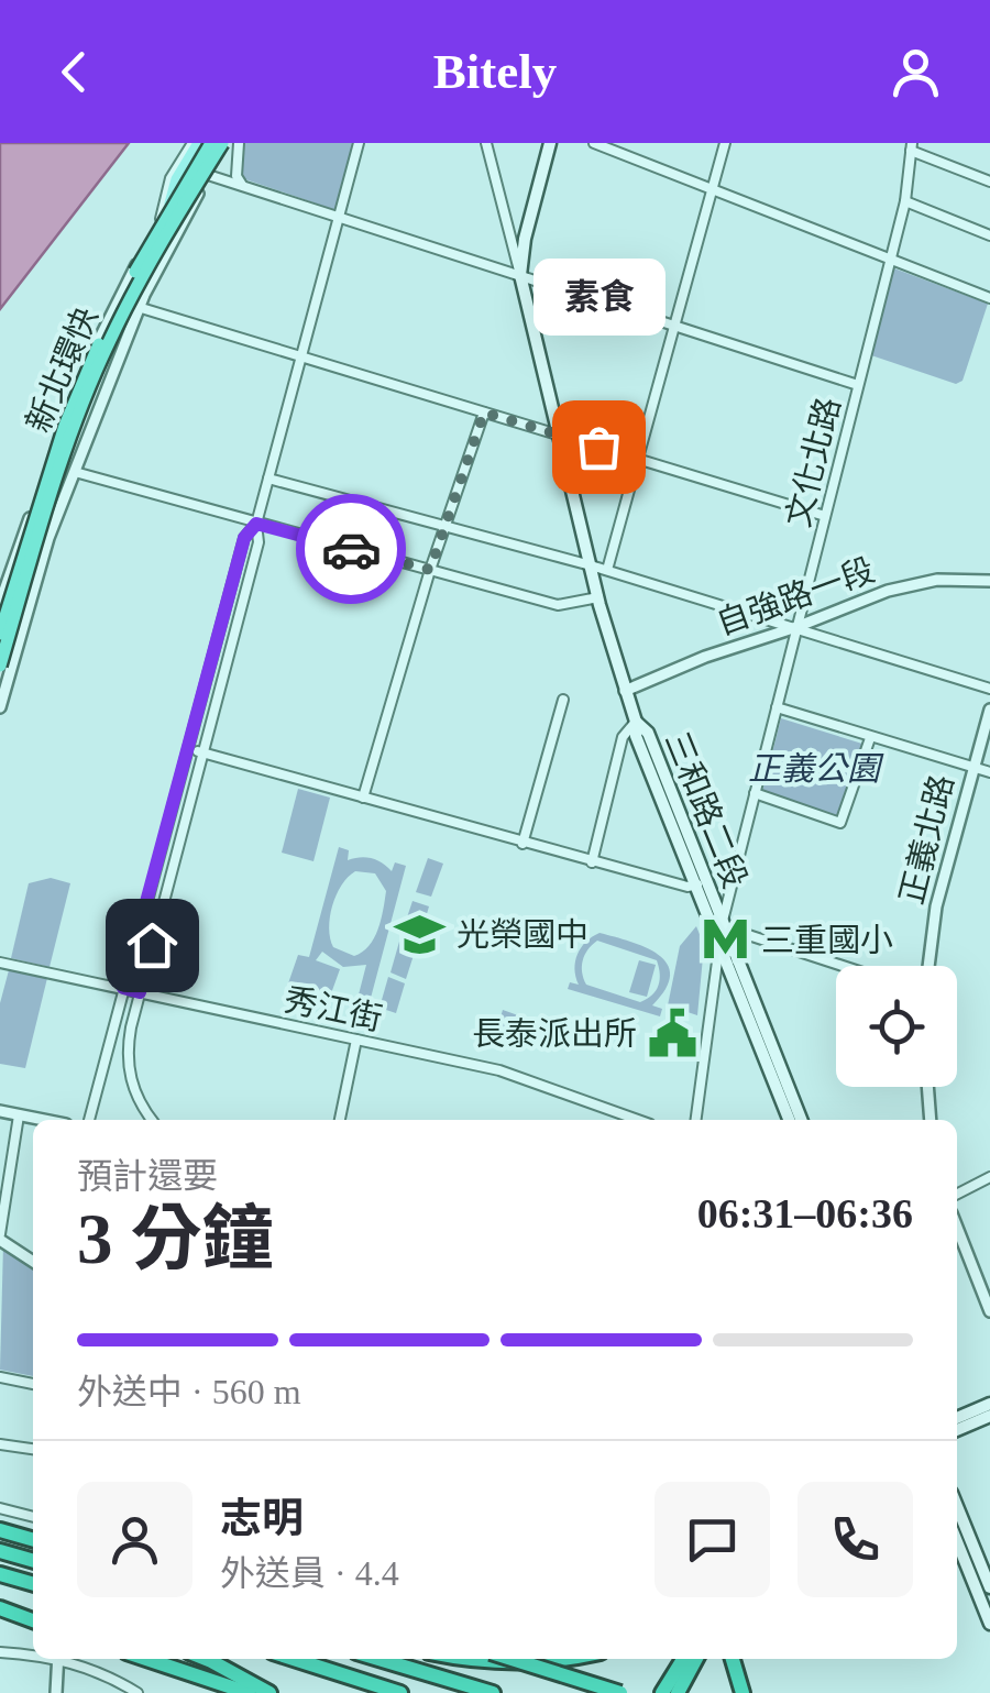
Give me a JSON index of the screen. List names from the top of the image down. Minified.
{"streets":{"highway":["新北環快"],"main road":["三和路二段"],"street":["文化北路","自強路一段","正義北路","秀江街"]},"crossings":[["文化北路","自強路一段"],["文化北路","三和路二段"],["自強路一段","三和路二段"]],"parks":["正義公園"],"places":{"other":["素食"],"school or university":["光榮國中"],"metro station":["三重國小"],"public building":["長泰派出所"]},"page":{"header":"Bitely","bubble":"素食","heading":["3 分鐘","預計還要","06:31–06:36"],"panel":["志明","外送員 · 4.4"],"bar":"外送中 · 560 m"}}
